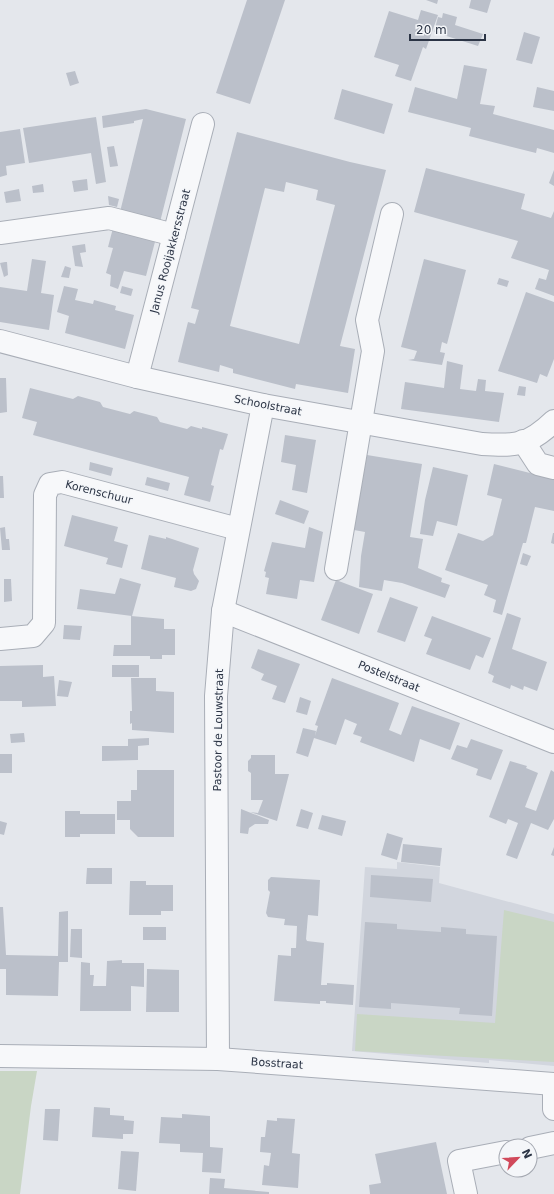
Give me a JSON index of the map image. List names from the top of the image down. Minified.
{"streets":{"street":["Janus Rooijakkersstraat","Schoolstraat","Korenschuur","Postelstraat","Pastoor de Louwstraat","Bosstraat"]},"crossings":[["Janus Rooijakkersstraat","Schoolstraat"],["Schoolstraat","Pastoor de Louwstraat"],["Korenschuur","Pastoor de Louwstraat"],["Postelstraat","Pastoor de Louwstraat"],["Pastoor de Louwstraat","Bosstraat"]],"scale_bar":"20 m","north":"top right"}
